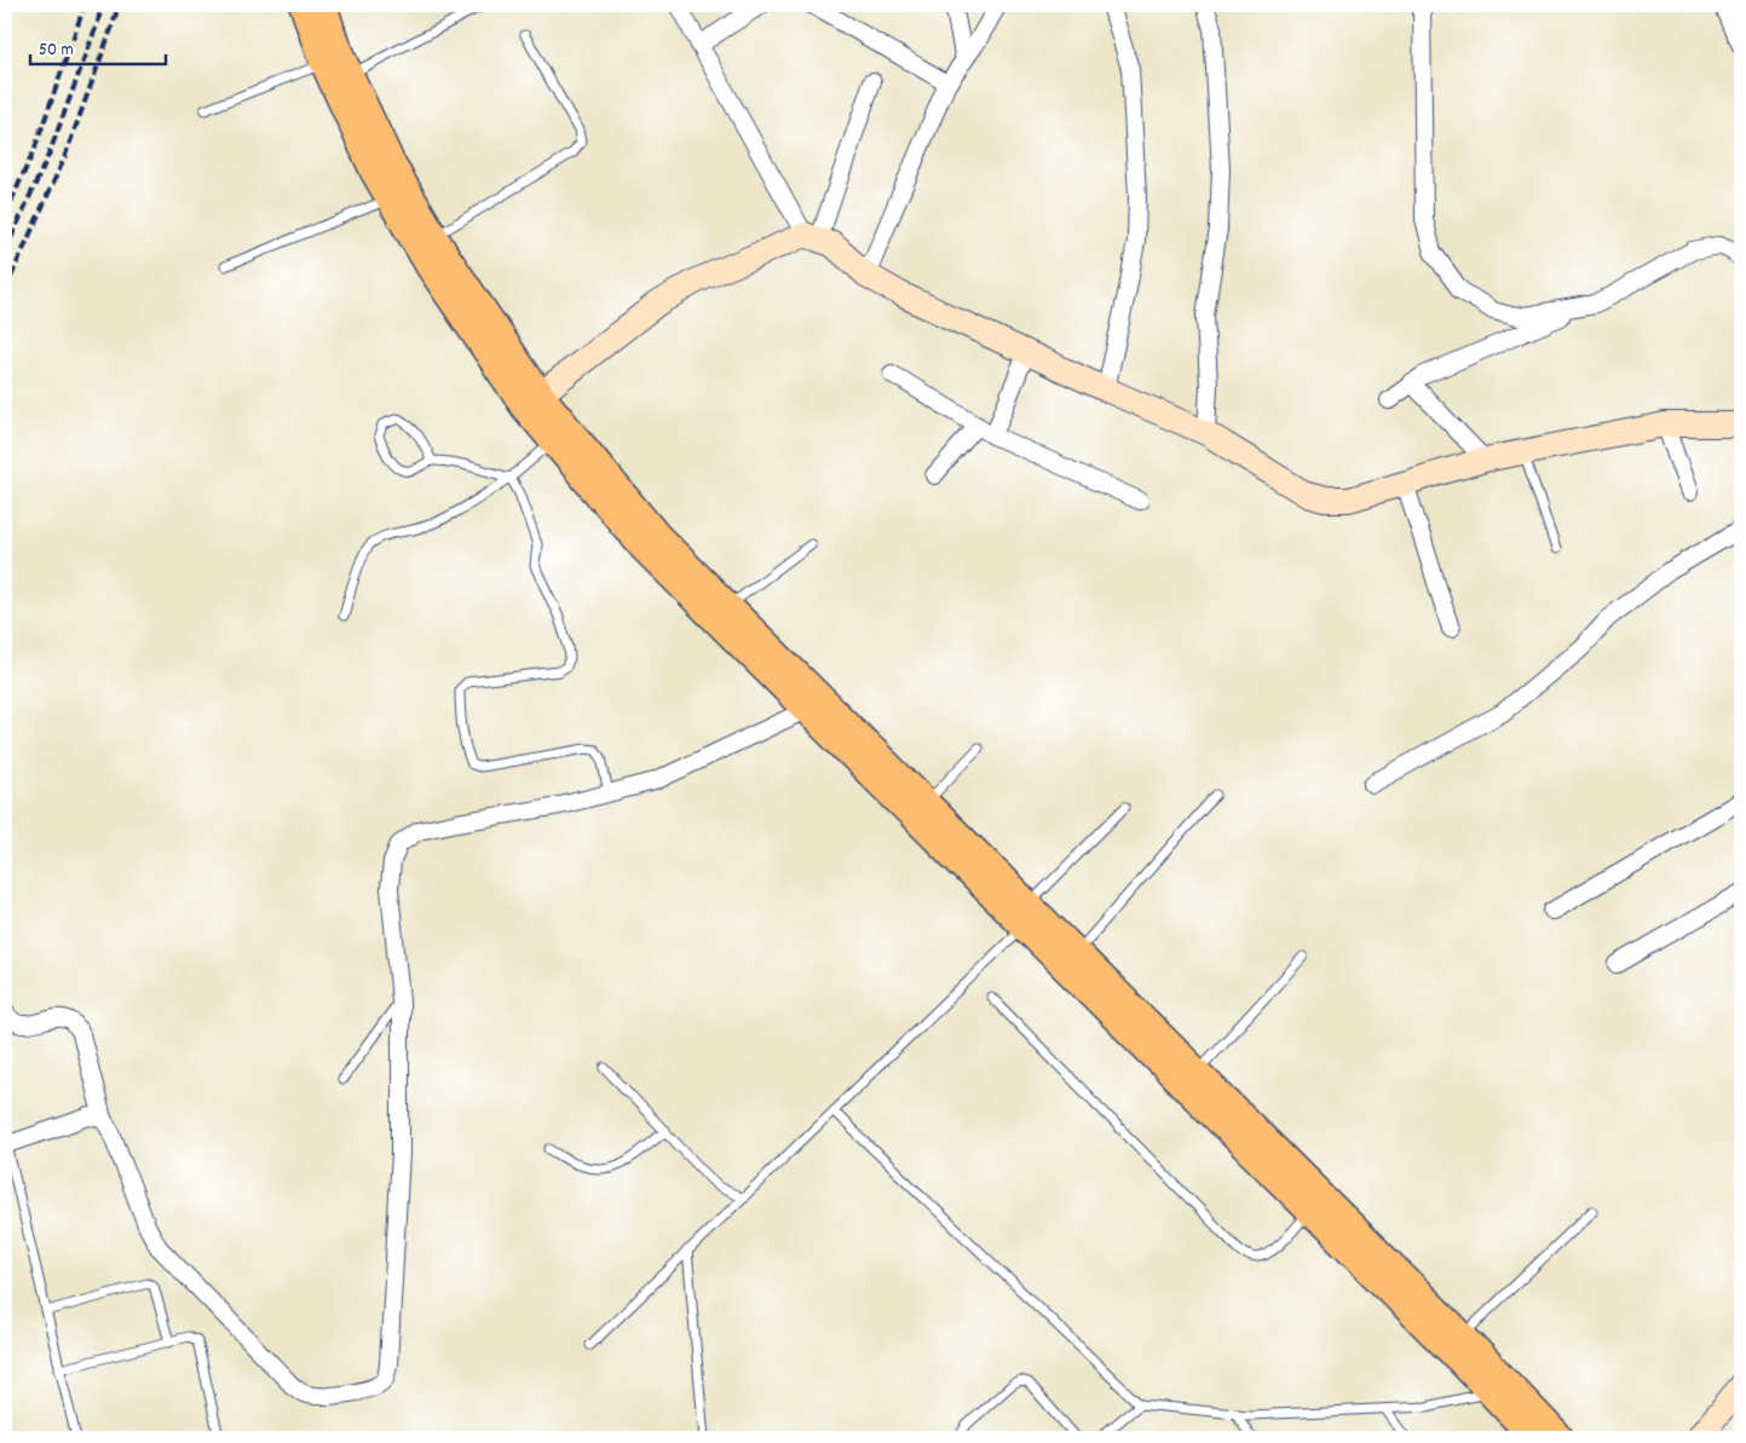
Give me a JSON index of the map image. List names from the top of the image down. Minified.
{"scale_bar":"50 m"}
